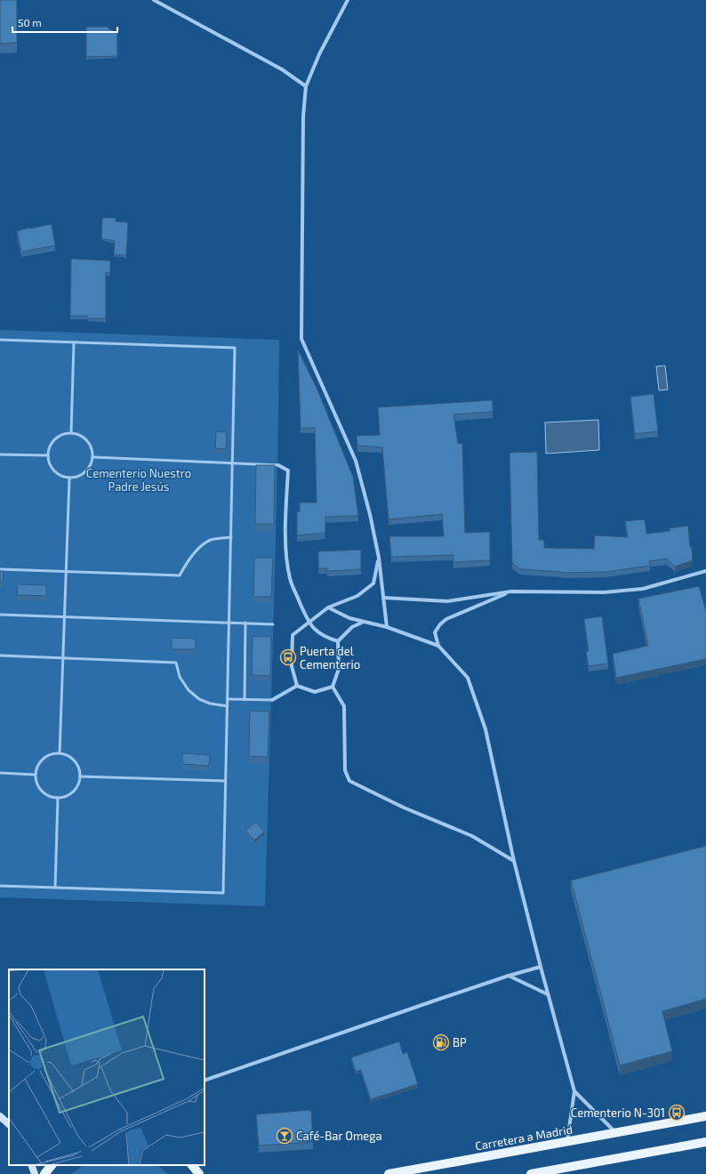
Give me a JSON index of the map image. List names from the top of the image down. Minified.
{"streets":{"main road":["Carretera a Madrid"]},"parks":["Cementerio Nuestro Padre Jesús"],"places":{"bus stop":["Puerta del Cementerio","Cementerio N-301"],"fuel station":["BP"],"bar":["Café-Bar Omega"]},"scale_bar":"50 m"}
